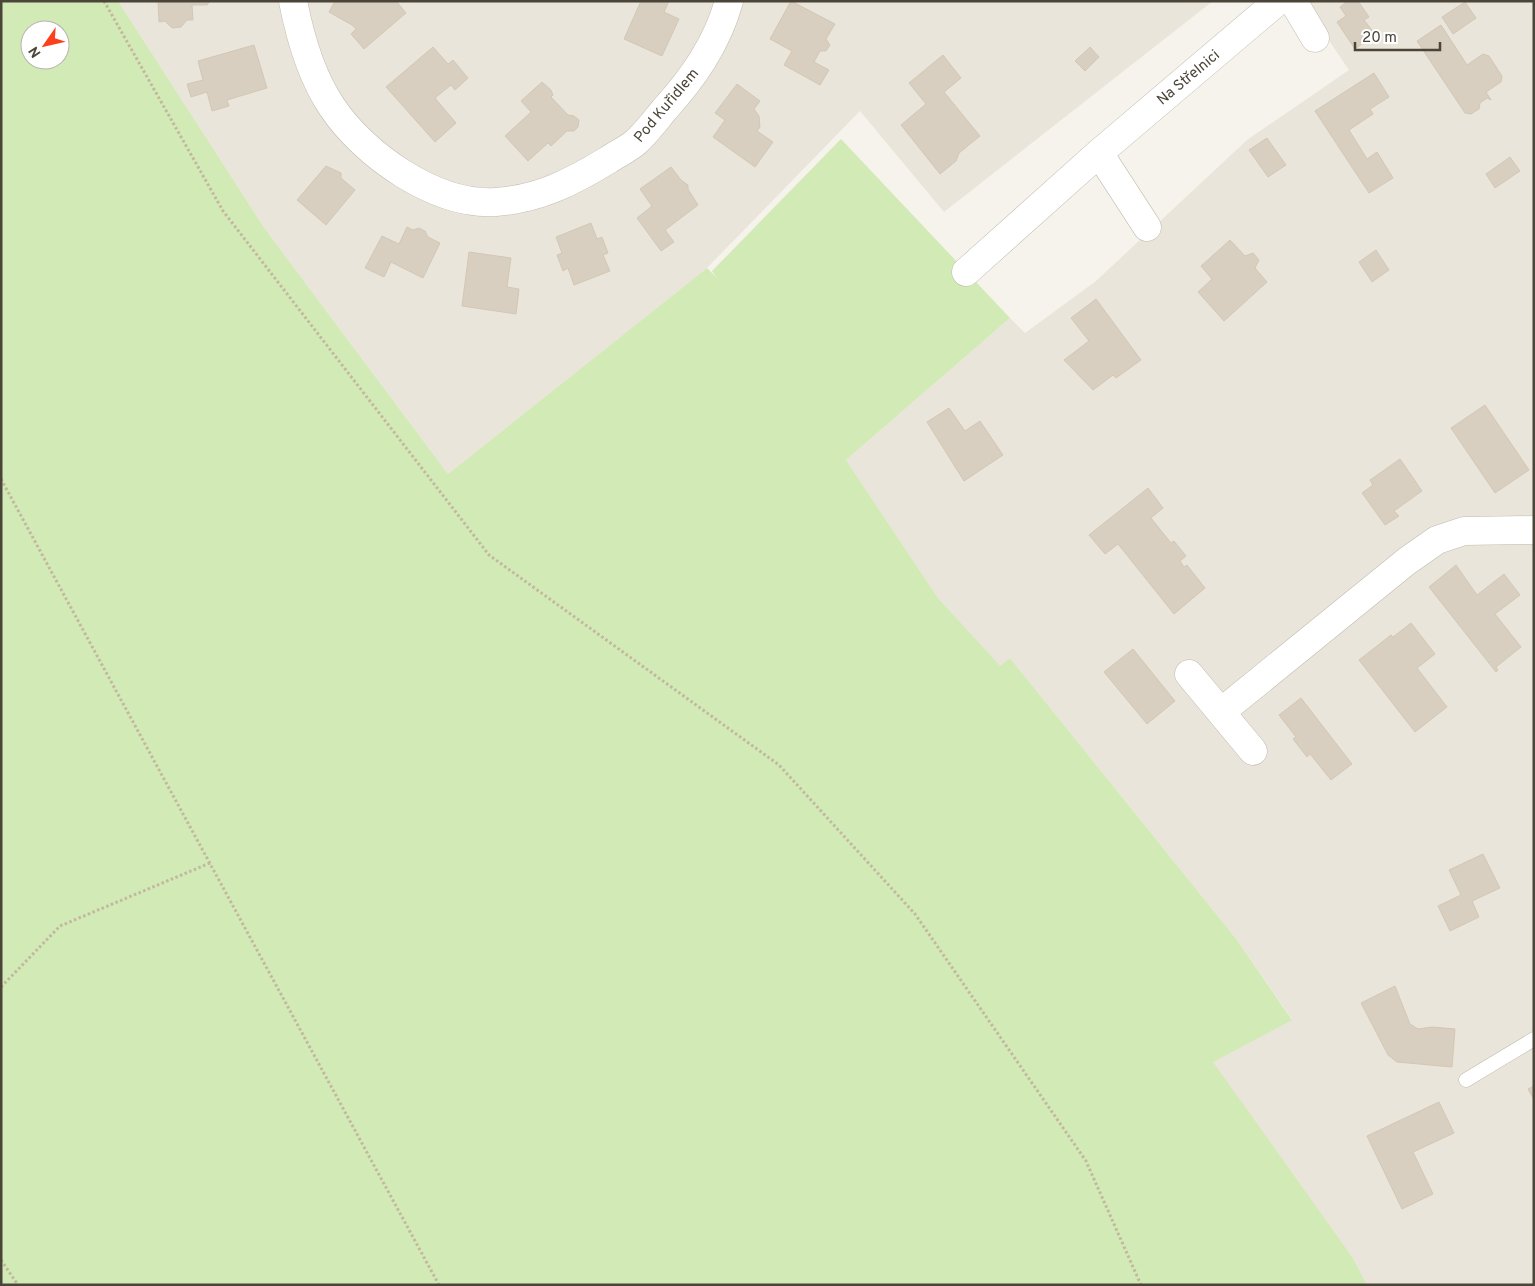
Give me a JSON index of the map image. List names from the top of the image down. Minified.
{"streets":{"street":["Na Střelnici","Pod Kuřidlem"]},"scale_bar":"20 m","north":"bottom left"}
